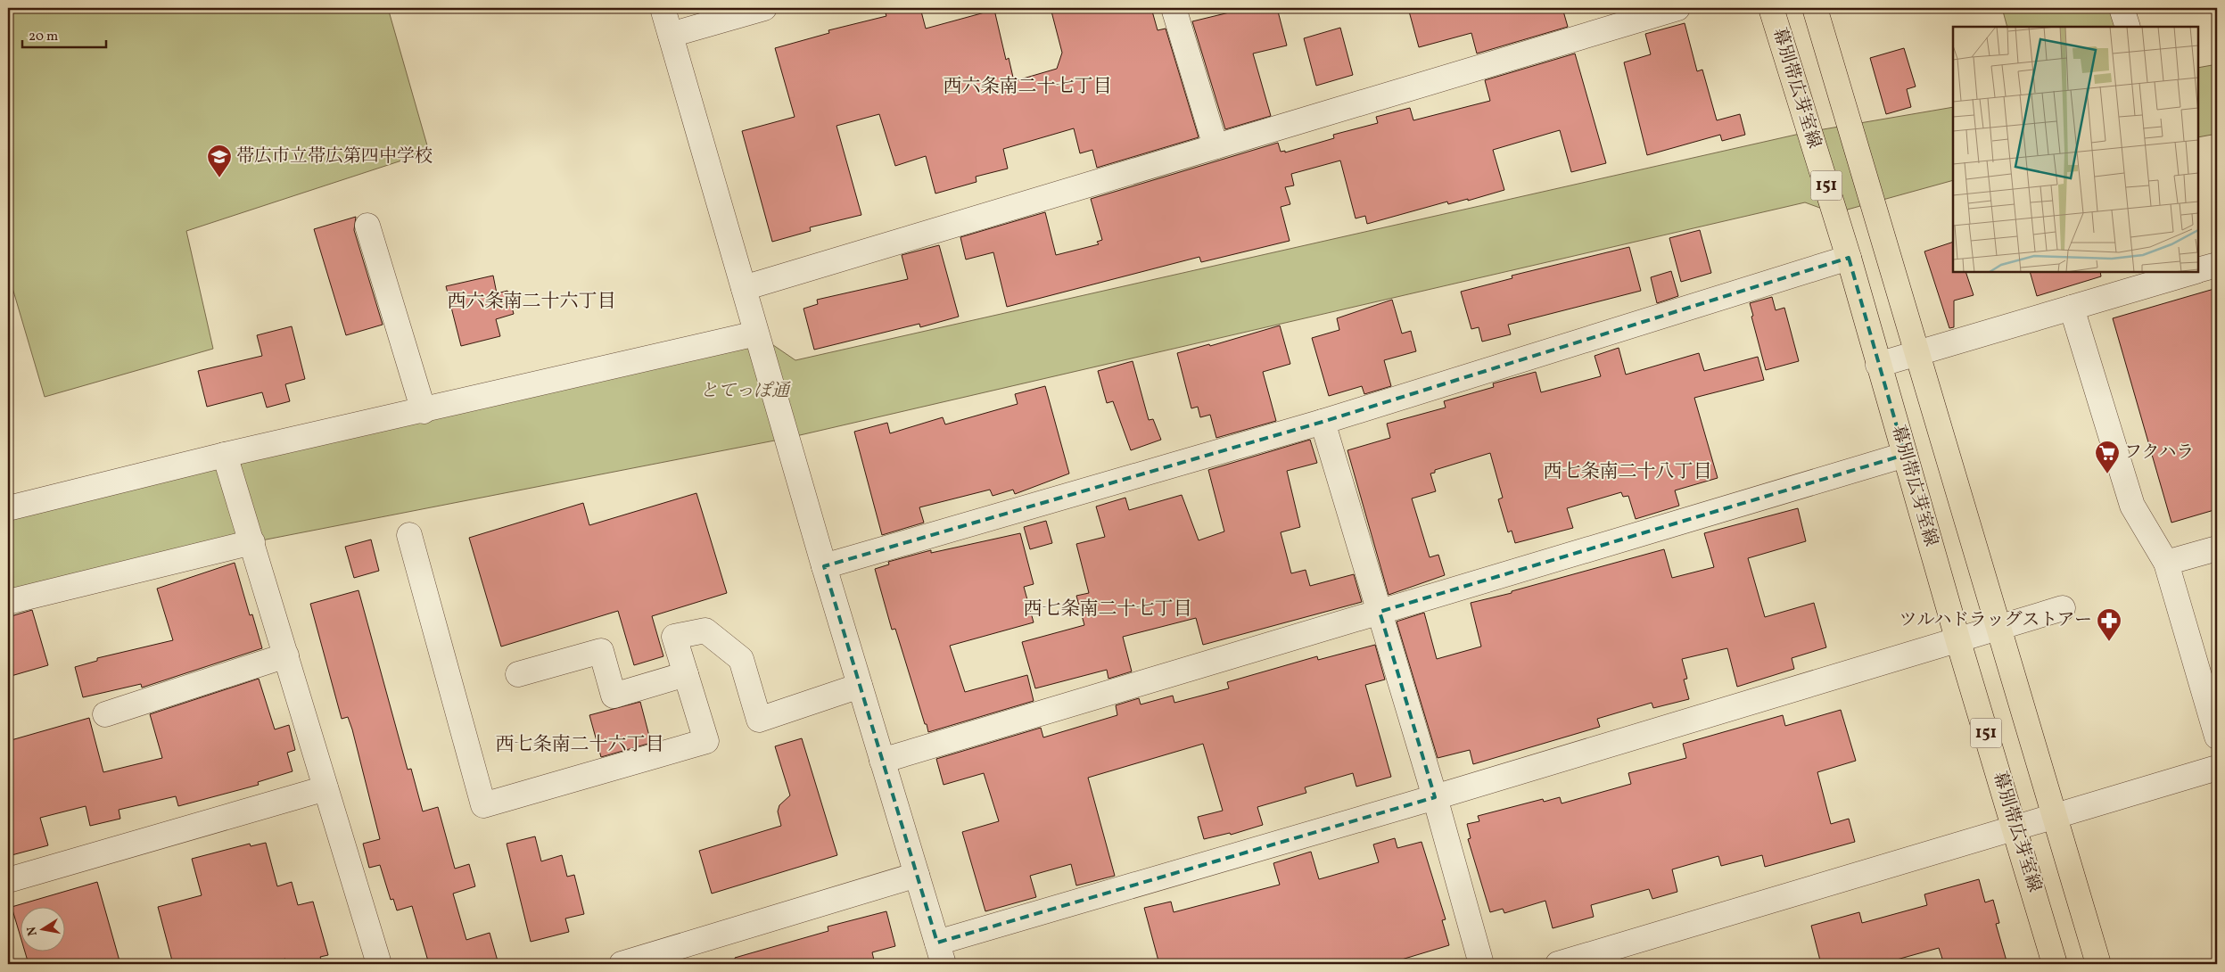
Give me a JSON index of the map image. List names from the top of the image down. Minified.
{"streets":{"main road":["幕別帯広芽室線","151"]},"districts":["西六条南二十七丁目","西六条南二十六丁目","西七条南二十八丁目","西七条南二十七丁目","西七条南二十六丁目"],"parks":["とてっぽ通"],"places":{"school or university":["帯広市立帯広第四中学校"],"supermarket":["フクハラ"],"pharmacy":["ツルハドラッグストアー"]},"scale_bar":"20 m","north":"left"}
